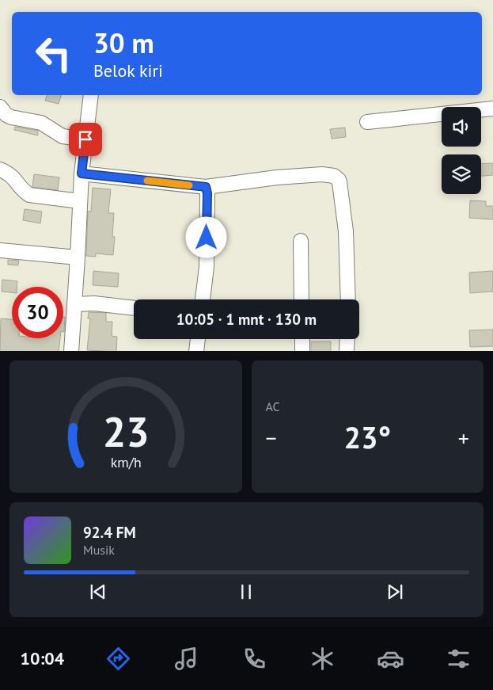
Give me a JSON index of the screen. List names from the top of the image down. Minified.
{"page":{"turn":["30 m","Belok kiri"],"limit":"30","trip":"10:05 · 1 mnt · 130 m","tile":"AC","heat":["−","23°","+"],"song":["92.4 FM","Musik"],"tabs":"10:04","gauge":["23","km/h"]}}
